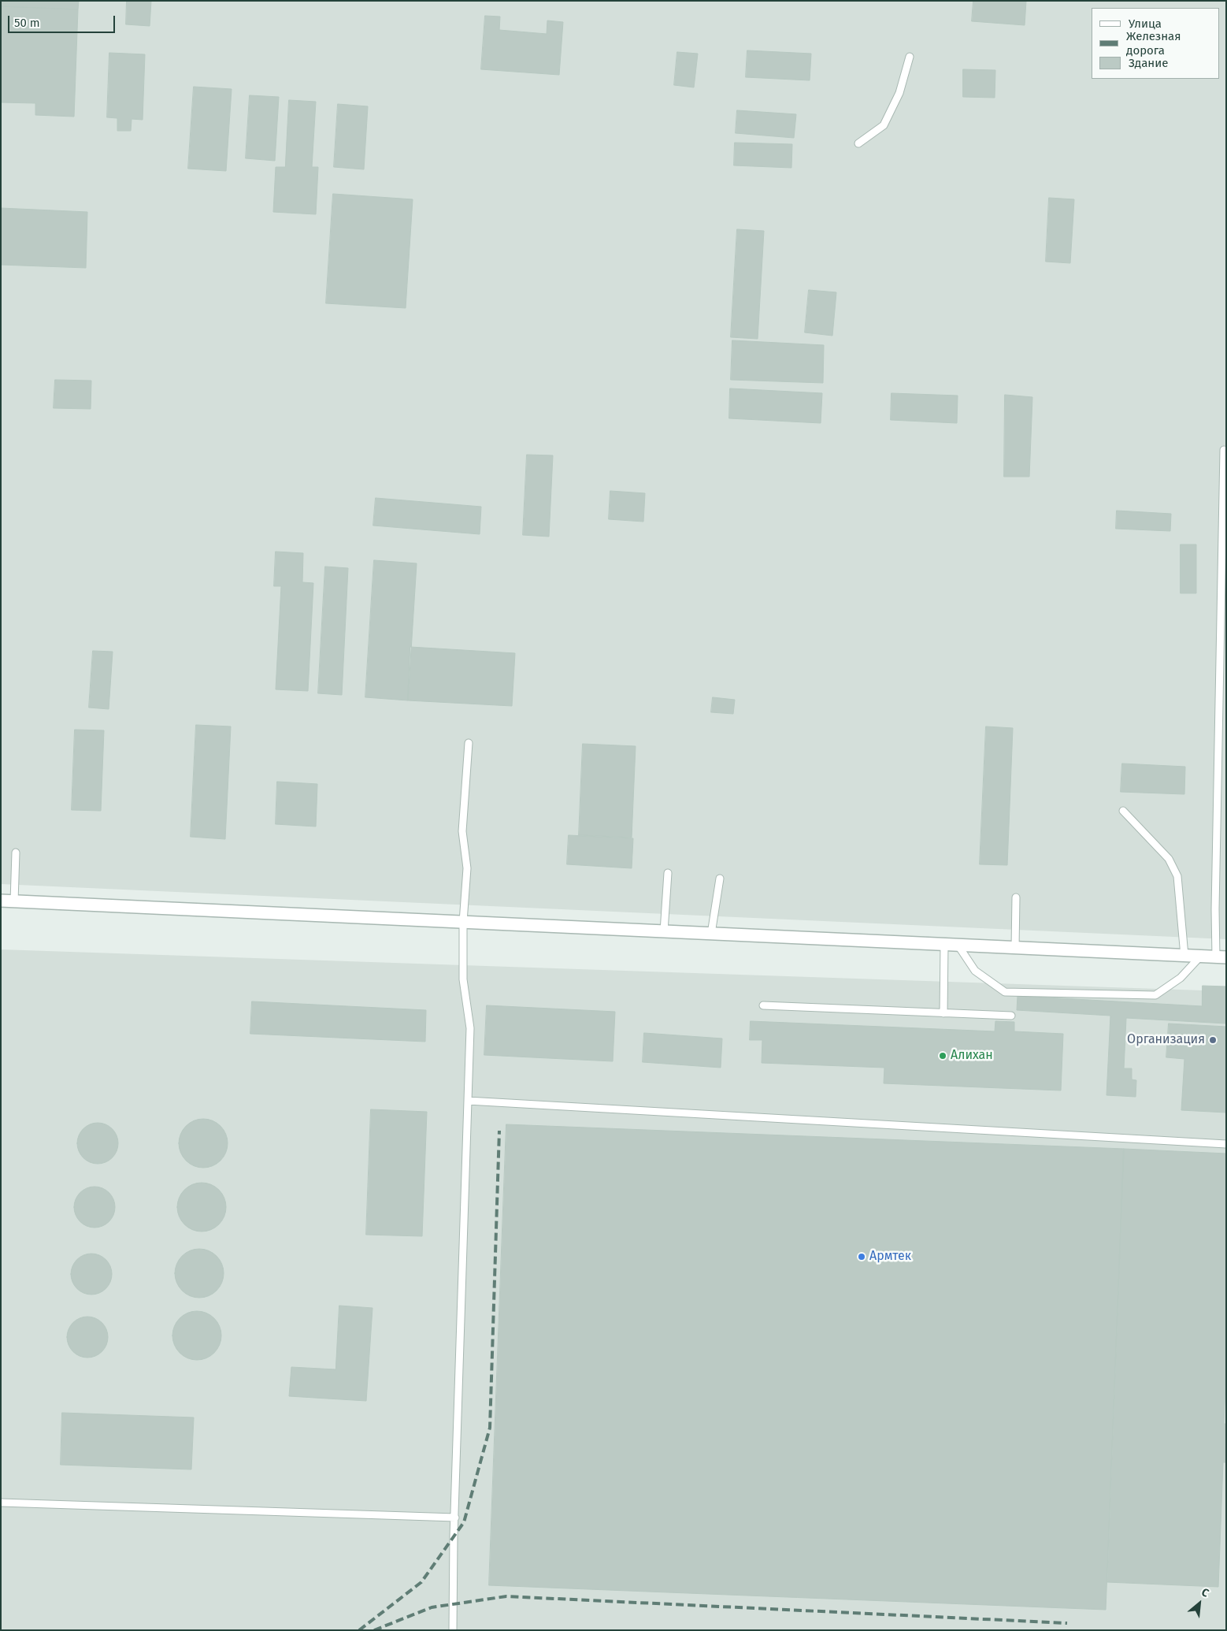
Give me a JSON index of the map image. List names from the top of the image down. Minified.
{"places":["Организация","Алихан","Армтек"],"legend":["Улица","Железная дорога","Здание"],"scale_bar":"50 m","north":"top right"}
